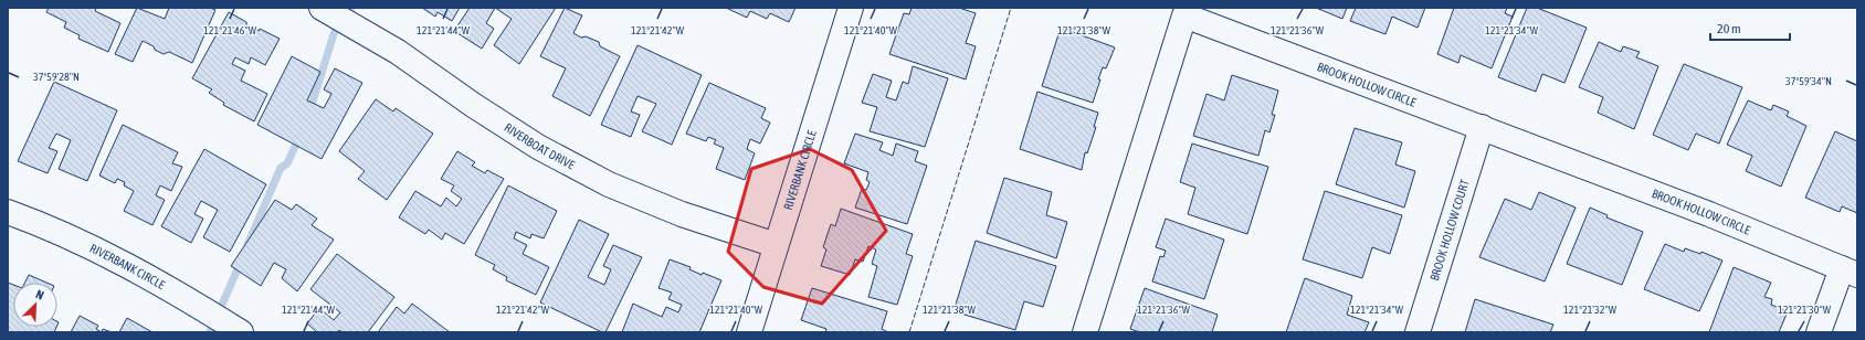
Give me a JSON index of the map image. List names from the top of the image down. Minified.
{"streets":{"street":["BROOK HOLLOW CIRCLE","RIVERBOAT DRIVE","RIVERBANK CIRCLE","BROOK HOLLOW COURT"]},"crossings":[["BROOK HOLLOW CIRCLE","BROOK HOLLOW COURT"],["RIVERBOAT DRIVE","RIVERBANK CIRCLE"]],"scale_bar":"20 m","north":"top right","coordinates":["121°21'46\"W","121°21'44\"W","121°21'42\"W","121°21'40\"W","121°21'38\"W","121°21'36\"W","121°21'34\"W","37°59'28\"N","37°59'34\"N","121°21'32\"W","121°21'30\"W"]}
